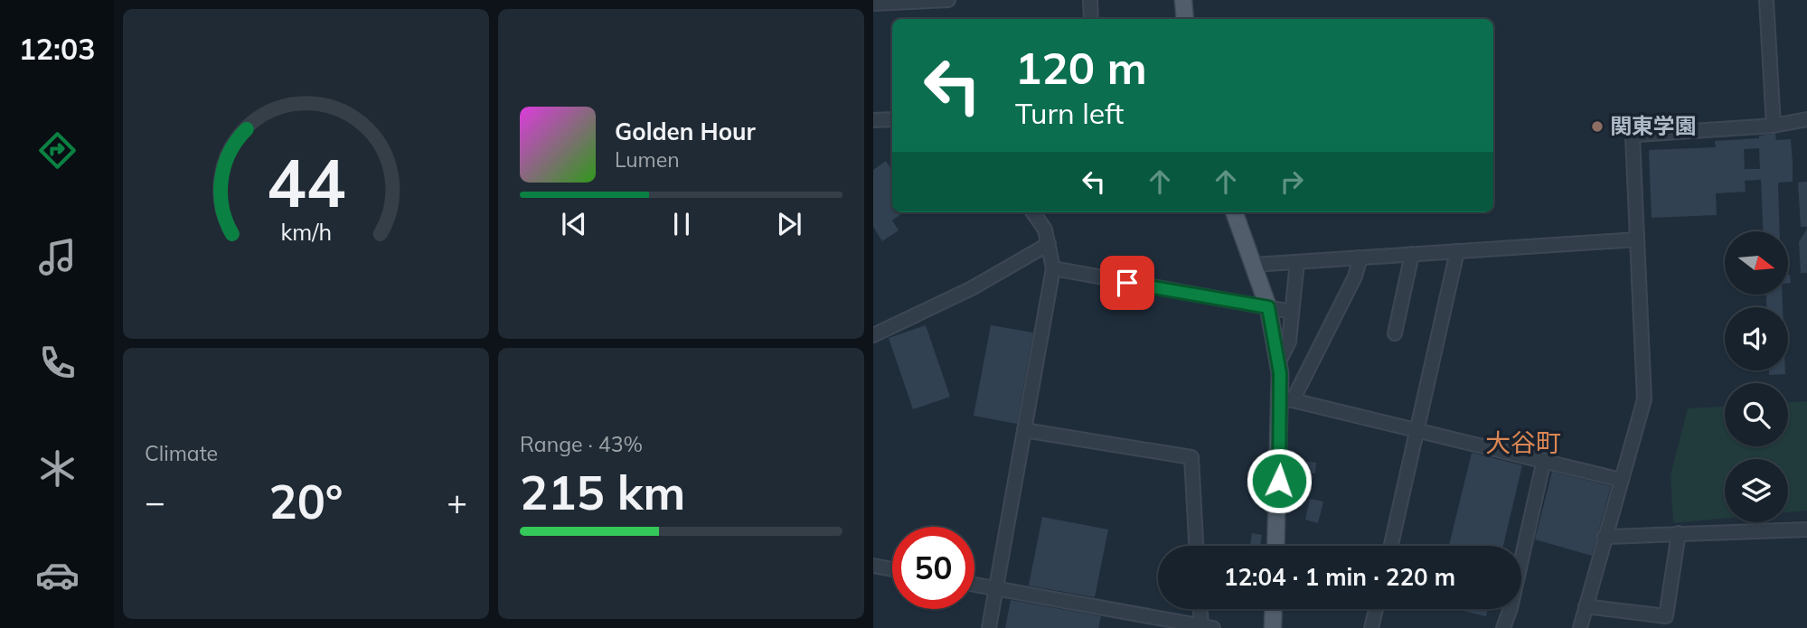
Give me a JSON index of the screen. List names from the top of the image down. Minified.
{"districts":["大谷町"],"places":["関東学園"],"north":"right","page":{"tabs":"12:03","turn":["120 m","Turn left"],"song":["Golden Hour","Lumen"],"tile":["Climate",["Range · 43%","215 km"]],"heat":["−","20°","+"],"limit":"50","trip":"12:04 · 1 min · 220 m","gauge":["44","km/h"]}}
